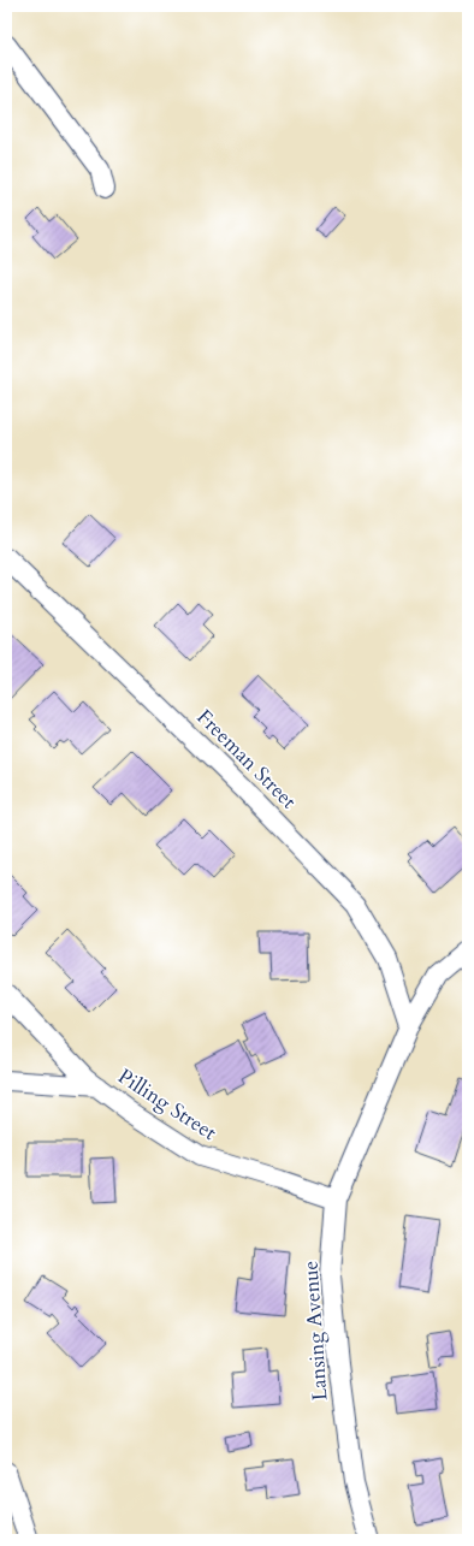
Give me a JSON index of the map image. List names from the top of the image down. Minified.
{"streets":{"street":["Freeman Street","Pilling Street","Lansing Avenue"]},"crossings":[["Freeman Street","Lansing Avenue"],["Pilling Street","Lansing Avenue"]]}
